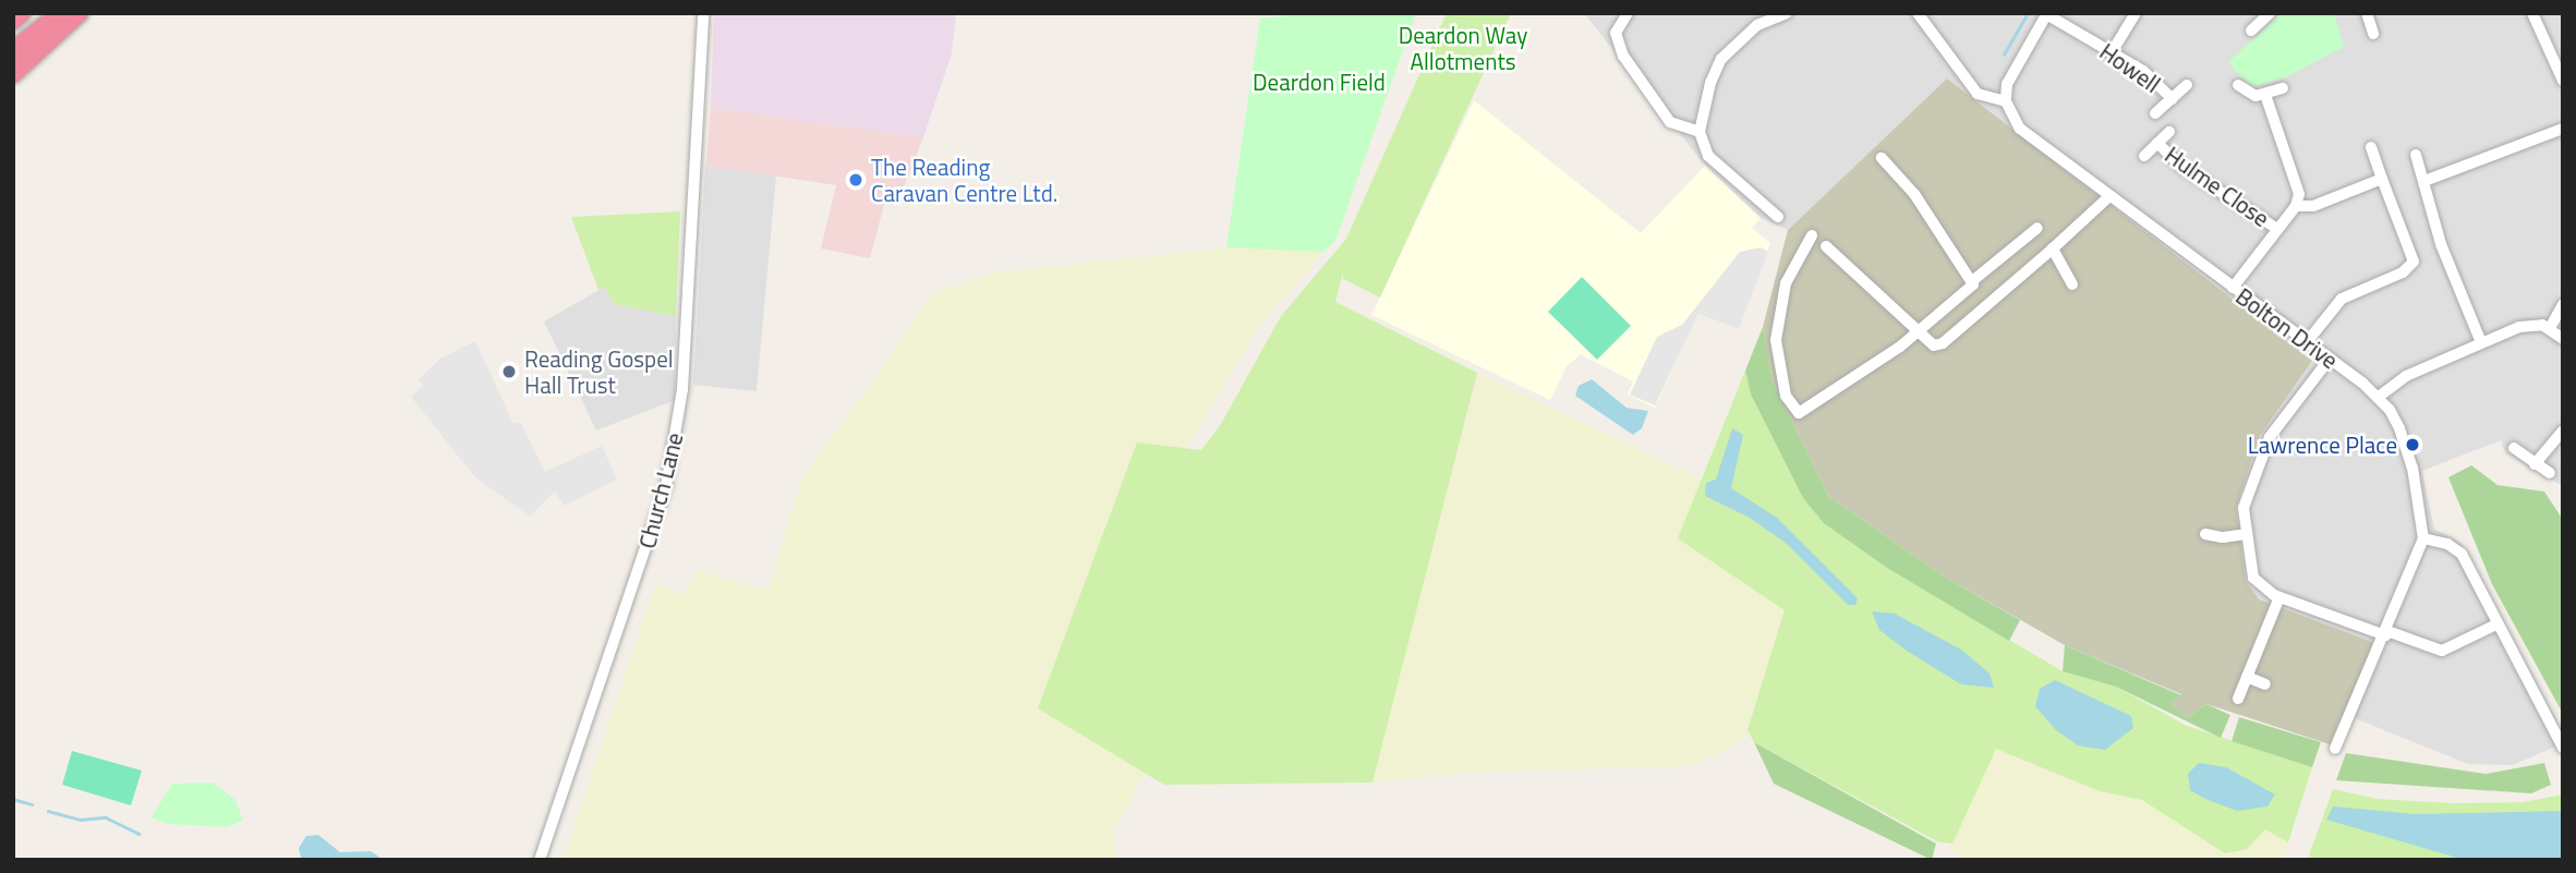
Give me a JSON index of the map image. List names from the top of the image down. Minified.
{"streets":{"street":["Howell","Hulme Close","Bolton Drive","Church Lane"]},"parks":["Deardon Way Allotments","Deardon Field"],"places":["The Reading Caravan Centre Ltd.","Reading Gospel Hall Trust","Lawrence Place"]}
